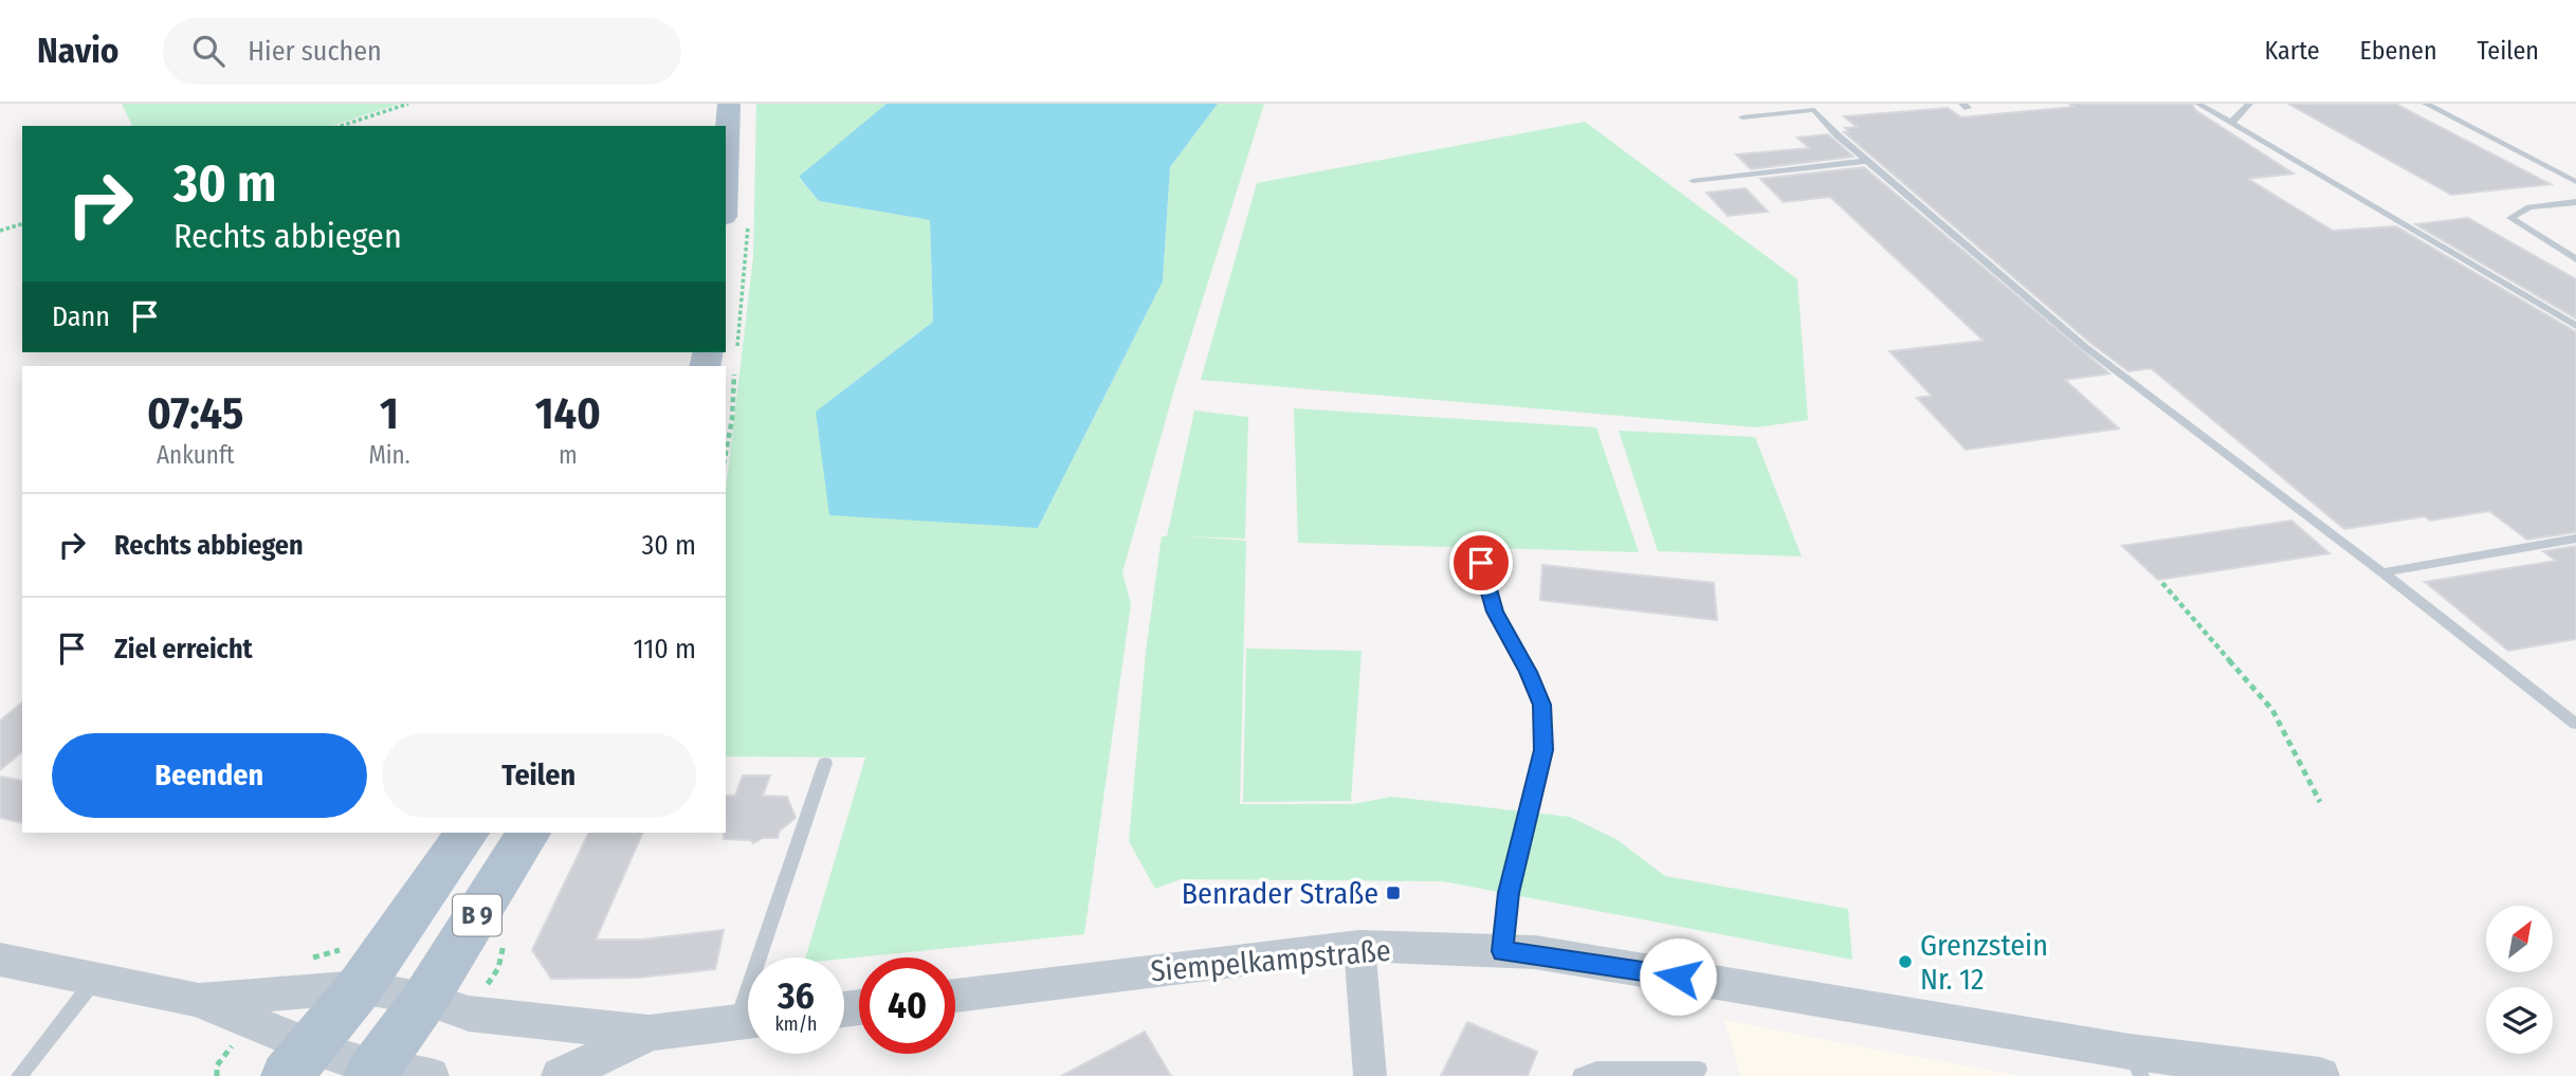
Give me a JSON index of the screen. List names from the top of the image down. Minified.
{"streets":{"main road":["B 9"],"street":["Siempelkampstraße"]},"places":{"transit":["Benrader Straße"],"other":["Grenzstein Nr. 12"]},"north":"top right","page":{"header":"Navio","search":"Hier suchen","nav":["Karte","Ebenen","Teilen"],"turn":["30 m","Rechts abbiegen"],"then":"Dann","eta":["07:45","Ankunft","1","Min.","140","m"],"list":[{"name":"Rechts abbiegen","value":"30 m"},{"name":"Ziel erreicht","value":"110 m"}],"buttons":["Beenden","Teilen"],"speed":"36 km/h","limit":"40"}}
